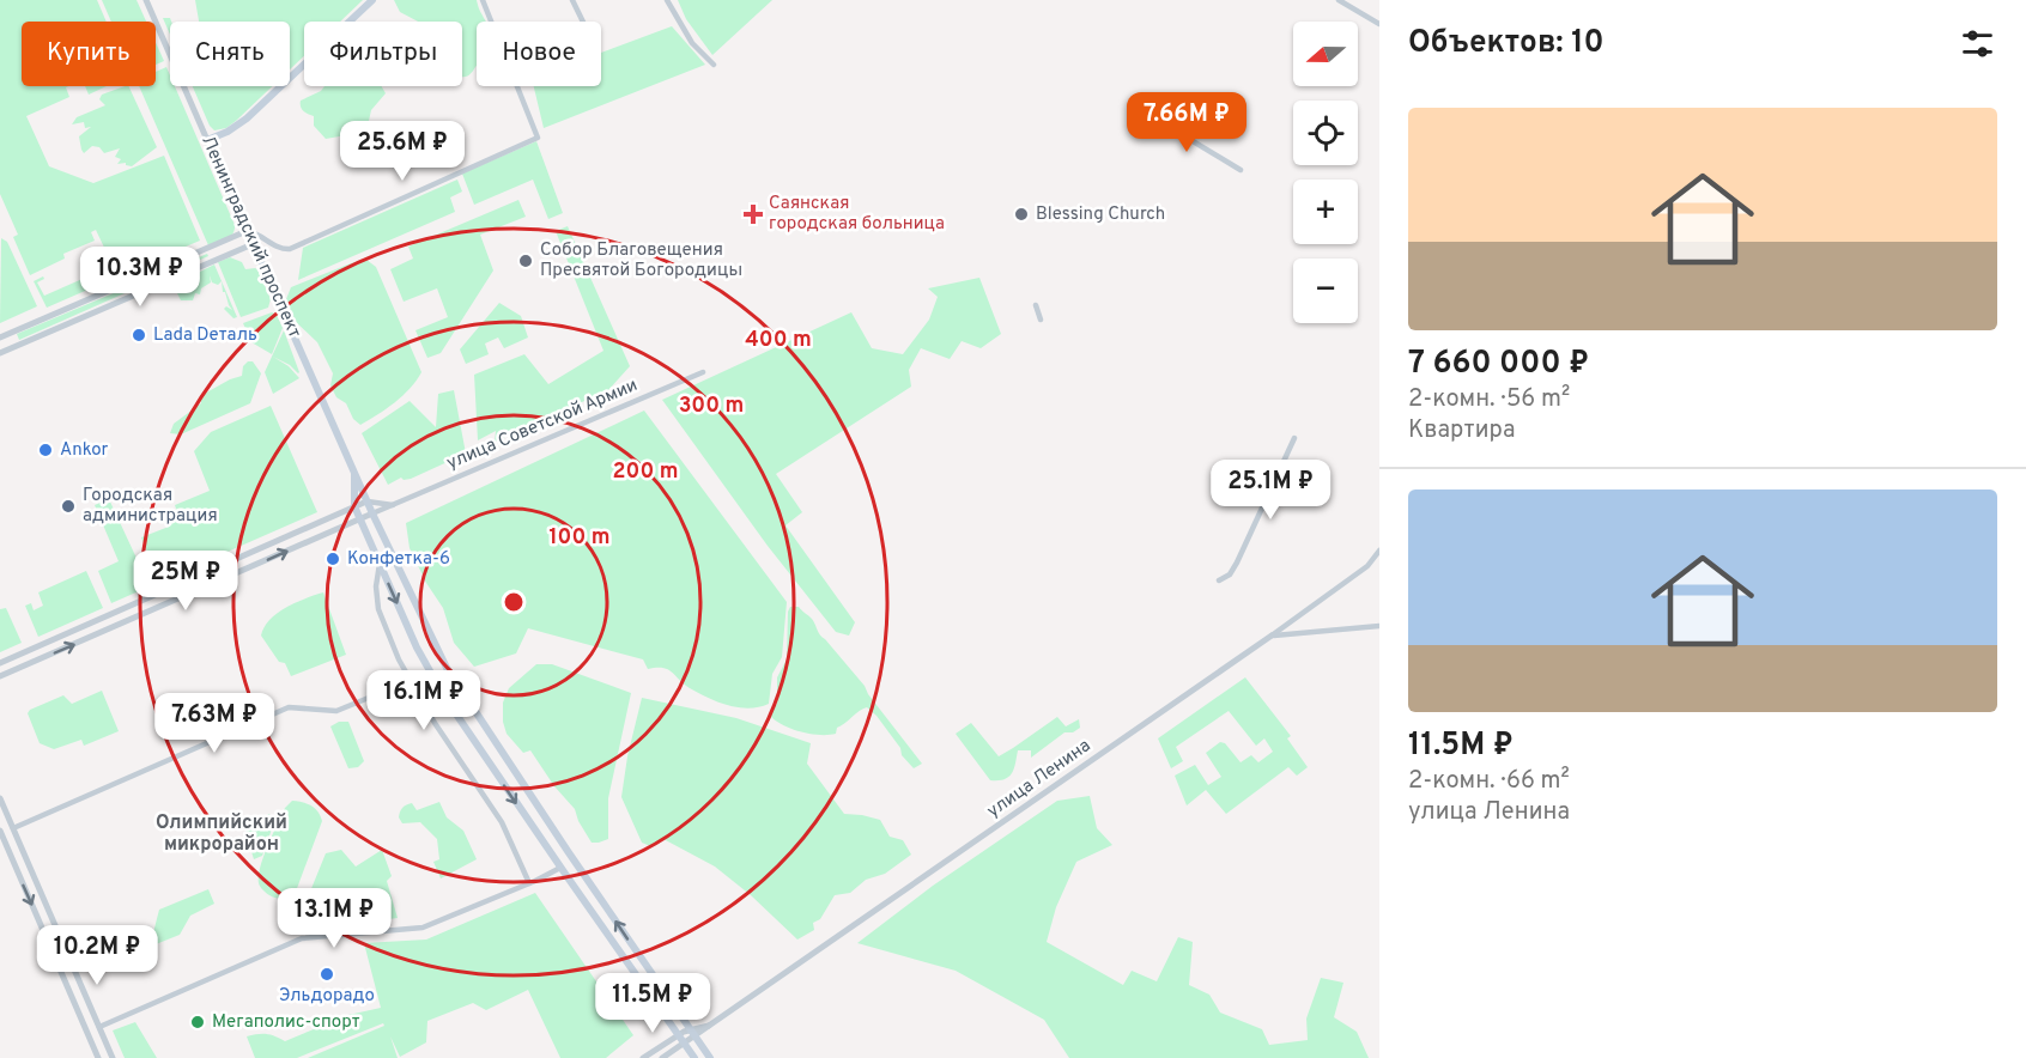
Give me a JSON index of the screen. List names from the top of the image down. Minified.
{"streets":{"main road":["Ленинградский проспект"],"street":["улица Советской Армии","улица Ленина"]},"crossings":[["Ленинградский проспект","улица Советской Армии"],["Ленинградский проспект","улица Ленина"]],"districts":["Олимпийский микрорайон"],"places":{"health":["Саянская городская больница"],"other":["Blessing Church","Собор Благовещения Пресвятой Богородицы","Lada Dеталь","Ankor","Городская администрация","Конфетка-6","Эльдорадо","Мегаполис-спорт"]},"north":"left","page":{"heading":"Объектов: 10","map_buttons":["+","−"],"chip":["Купить","Снять","Фильтры","Новое"],"list":[{"name":"7 660 000 ₽","note":"2-комн. · 56 m² · Квартира"},{"name":"11.5M ₽","note":"2-комн. · 66 m² · улица Ленина"}],"price":["7.66M ₽","25.6M ₽","10.3M ₽","25.1M ₽","25M ₽","16.1M ₽","7.63M ₽","13.1M ₽","10.2M ₽","11.5M ₽"]},"rings":["400 m","300 m","200 m","100 m"]}
